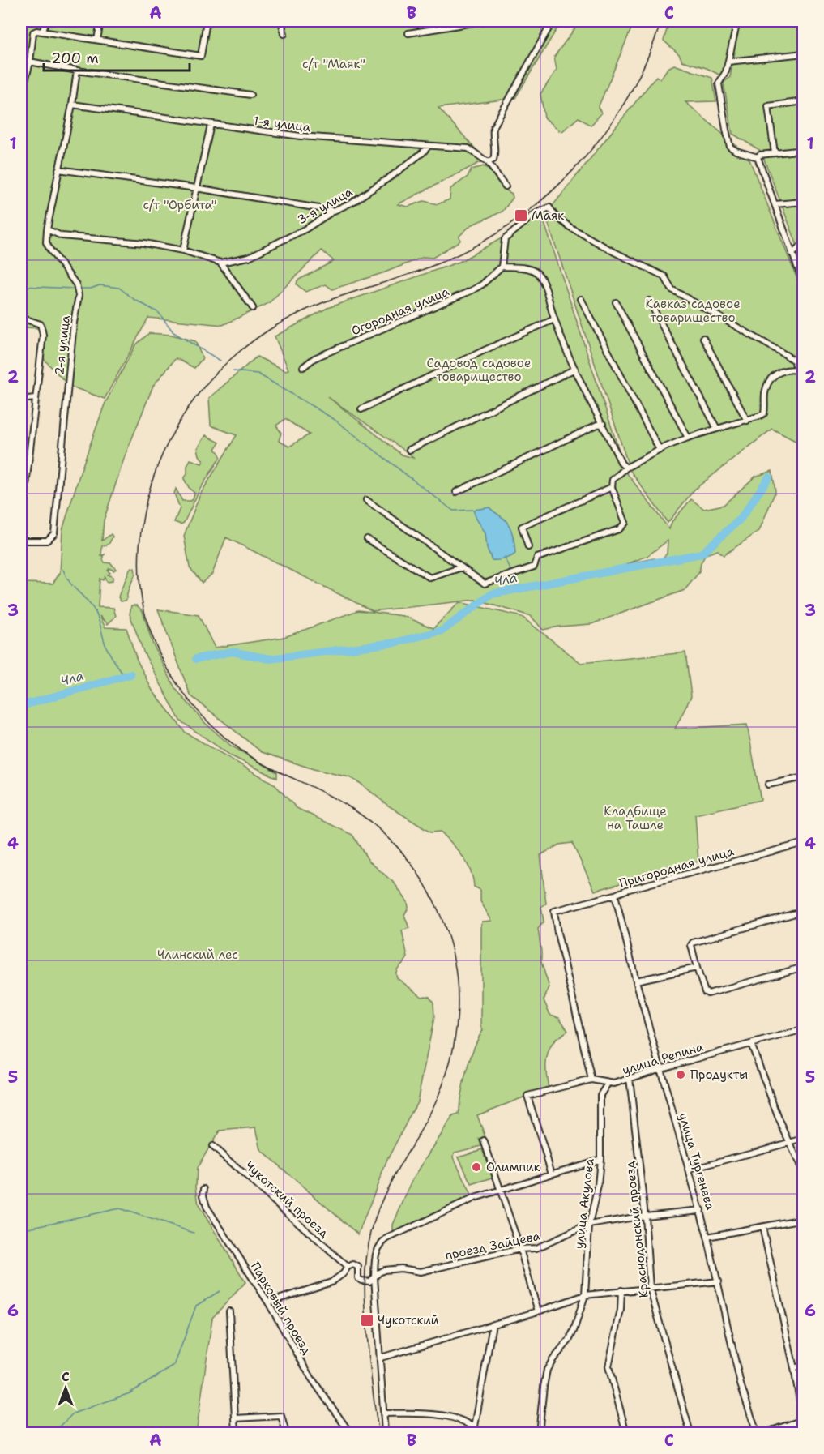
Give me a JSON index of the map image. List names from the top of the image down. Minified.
{"streets":{"street":["1-я улица","3-я улица","Огородная улица","2-я улица","Пригородная улица","улица Репина","улица Тургенева","Чукотский проезд","улица Акулова","Краснодонский проезд","проезд Зайцева","Парковый проезд"]},"crossings":[["1-я улица","3-я улица"],["1-я улица","2-я улица"],["3-я улица","2-я улица"],["Пригородная улица","улица Репина"],["Пригородная улица","улица Тургенева"],["улица Репина","улица Тургенева"],["улица Репина","улица Акулова"],["улица Репина","Краснодонский проезд"],["улица Тургенева","проезд Зайцева"],["Чукотский проезд","проезд Зайцева"],["улица Акулова","проезд Зайцева"],["Краснодонский проезд","проезд Зайцева"]],"water":["Чла"],"parks":["с/т \"Маяк\"","с/т \"Орбита\"","Кавказ садовое товарищество","Садовод садовое товарищество","Кладбище на Ташле","Члинский лес"],"places":{"transit":["Маяк","Чукотский"],"other":["Продукты","Олимпик"]},"scale_bar":"200 m","north":"top","grid":{"columns":["A","B","C"],"rows":["1","2","3","4","5","6"]}}
